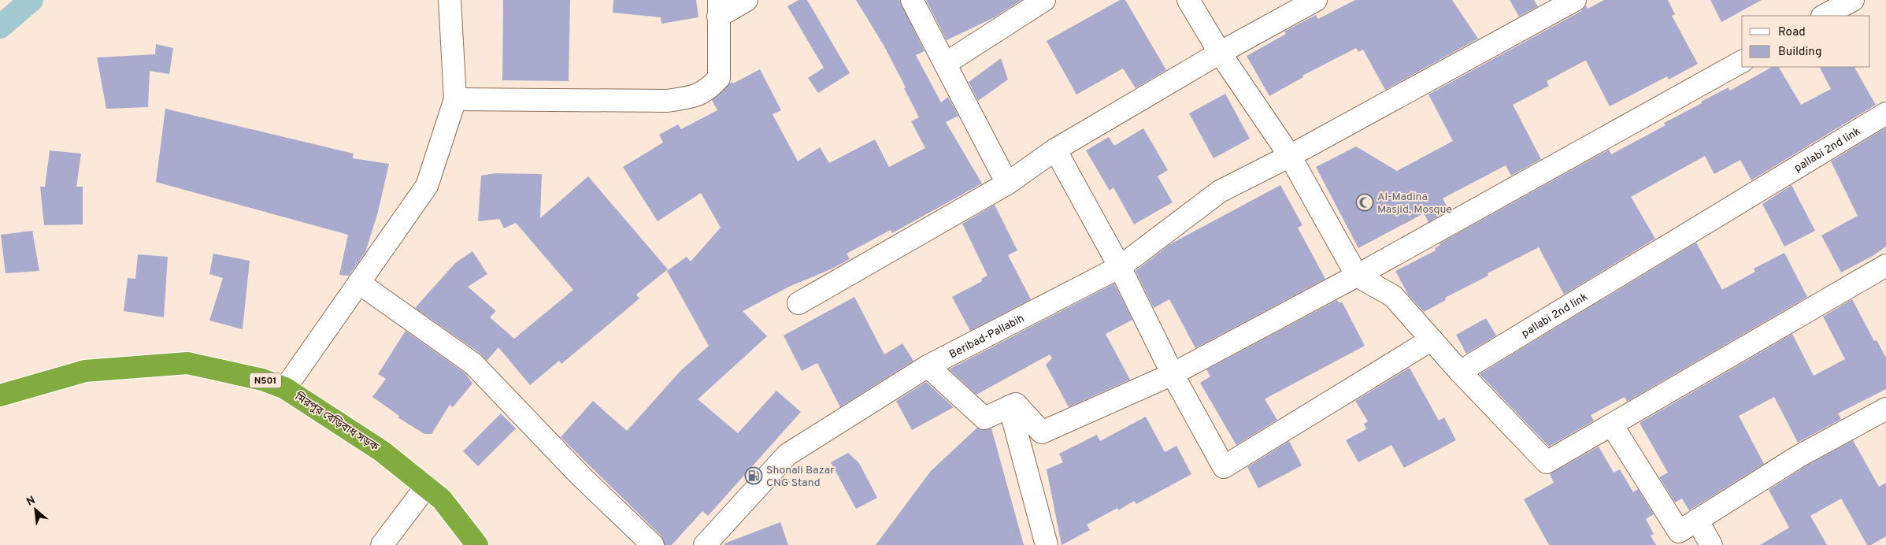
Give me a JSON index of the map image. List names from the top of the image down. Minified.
{"streets":{"highway":["N501","মিরপুর বেড়িবাধ সড়ক"],"street":["pallabi 2nd link","Beribad-Pallabih"]},"places":{"mosque":["Al-Madina Masjid, Mosque"],"fuel station":["Shonali Bazar CNG Stand"]},"legend":["Road","Building"],"north":"top left"}
